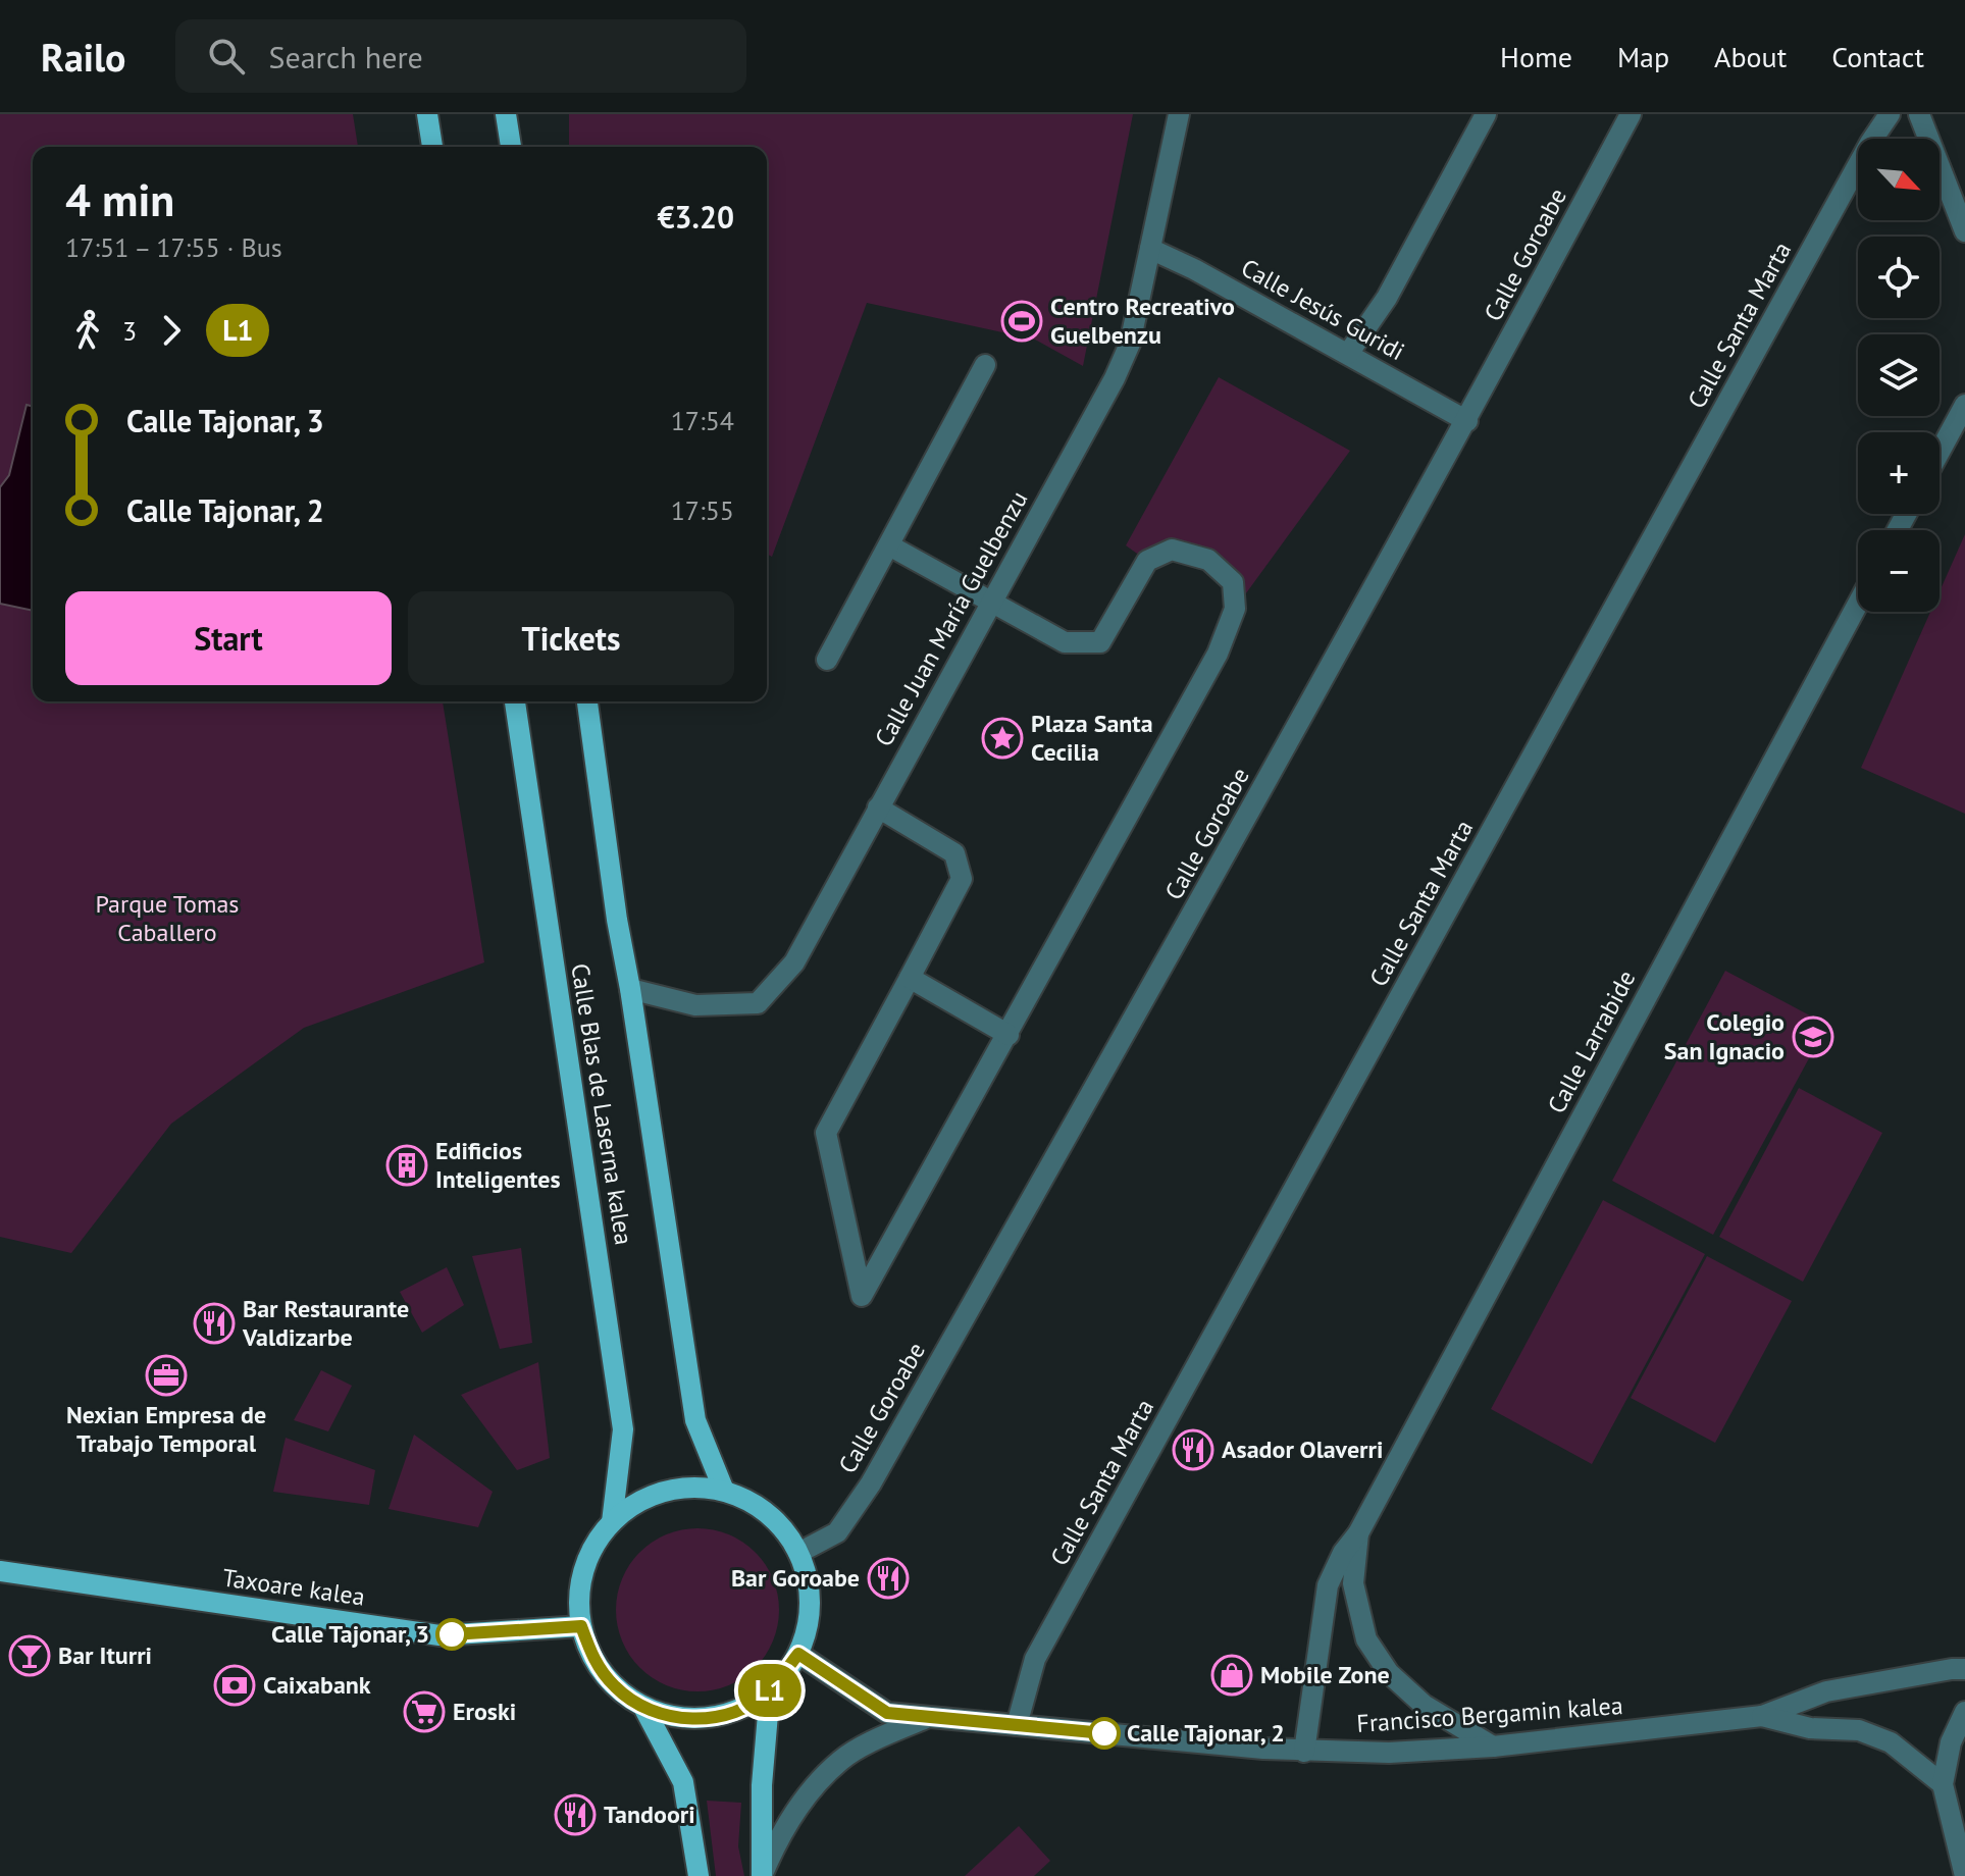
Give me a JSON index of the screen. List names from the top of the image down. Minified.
{"streets":{"main road":["Calle Blas de Laserna kalea","Taxoare kalea"],"street":["Calle Goroabe","Calle Jesús Guridi","Calle Santa Marta","Calle Juan María Guelbenzu","Calle Larrabide","Francisco Bergamin kalea"]},"crossings":[["Calle Goroabe","Calle Jesús Guridi"],["Calle Goroabe","Calle Blas de Laserna kalea"],["Calle Goroabe","Taxoare kalea"],["Calle Goroabe","Francisco Bergamin kalea"],["Calle Jesús Guridi","Calle Juan María Guelbenzu"],["Calle Santa Marta","Francisco Bergamin kalea"],["Calle Juan María Guelbenzu","Calle Blas de Laserna kalea"],["Calle Larrabide","Francisco Bergamin kalea"],["Calle Blas de Laserna kalea","Taxoare kalea"],["Calle Blas de Laserna kalea","Francisco Bergamin kalea"],["Taxoare kalea","Francisco Bergamin kalea"]],"parks":["Parque Tomas Caballero"],"places":{"sports":["Centro Recreativo Guelbenzu"],"place":["Plaza Santa Cecilia"],"school or university":["Colegio San Ignacio"],"building":["Edificios Inteligentes"],"restaurant":["Bar Restaurante Valdizarbe","Asador Olaverri","Bar Goroabe","Tandoori"],"office":["Nexian Empresa de Trabajo Temporal"],"other":["Calle Tajonar, 3","Calle Tajonar, 2"],"bar":["Bar Iturri"],"shop":["Mobile Zone"],"bank":["Caixabank"],"supermarket":["Eroski"]},"lines":["bus line L1"],"north":"bottom right","page":{"header":"Railo","search":"Search here","nav":["Home","Map","About","Contact"],"on_map":"L1","map_buttons":["+","−"],"heading":["4 min","17:51 – 17:55 · Bus","€3.20"],"legs":["3","L1"],"list":[{"name":"Calle Tajonar, 3","value":"17:54"},{"name":"Calle Tajonar, 2","value":"17:55"}],"buttons":["Start","Tickets"]}}
